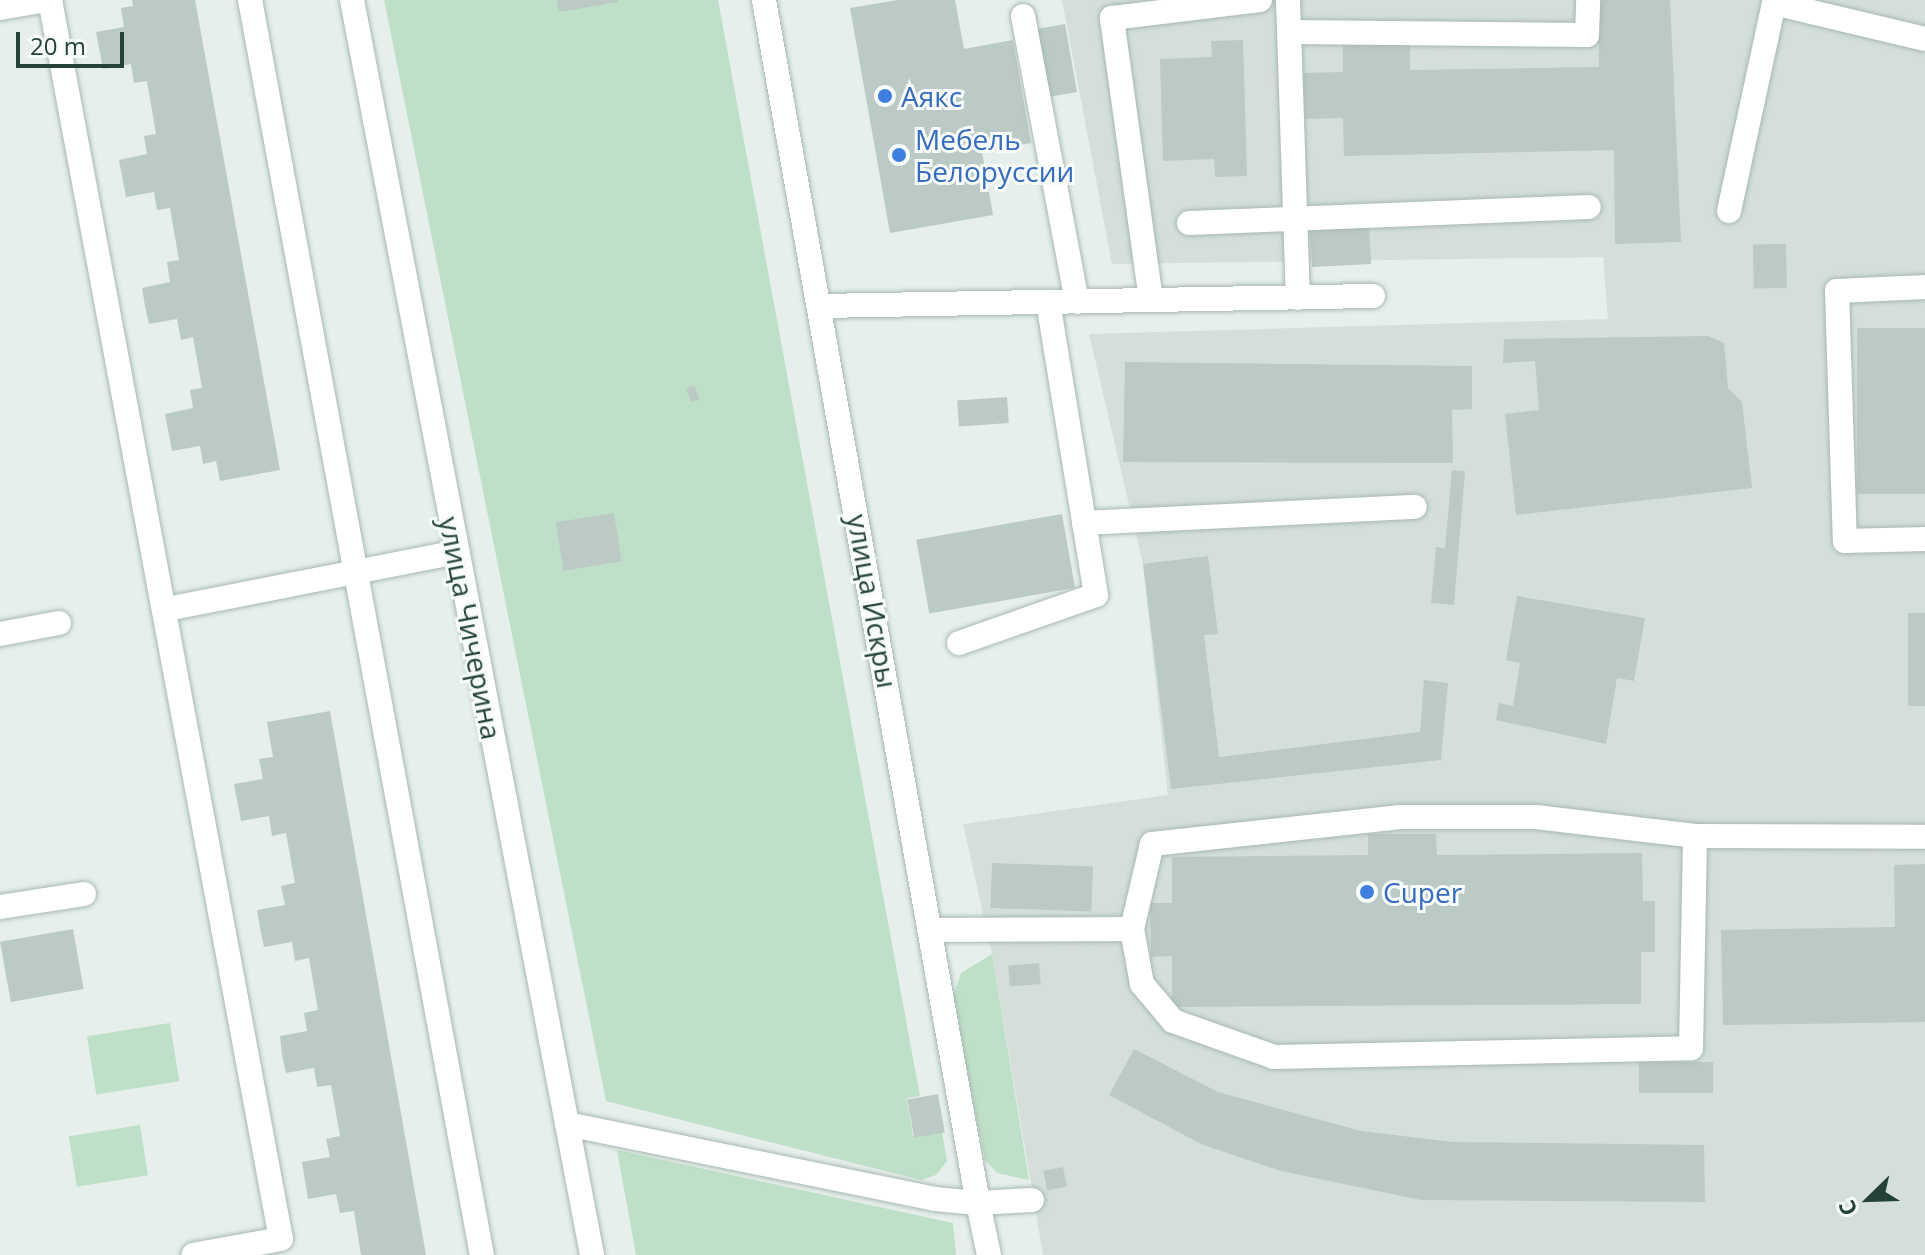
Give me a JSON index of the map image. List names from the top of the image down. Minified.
{"streets":{"street":["улица Искры","улица Чичерина"]},"places":["Аякс","Мебель Белоруссии","Cuper"],"scale_bar":"20 m","north":"bottom left"}
